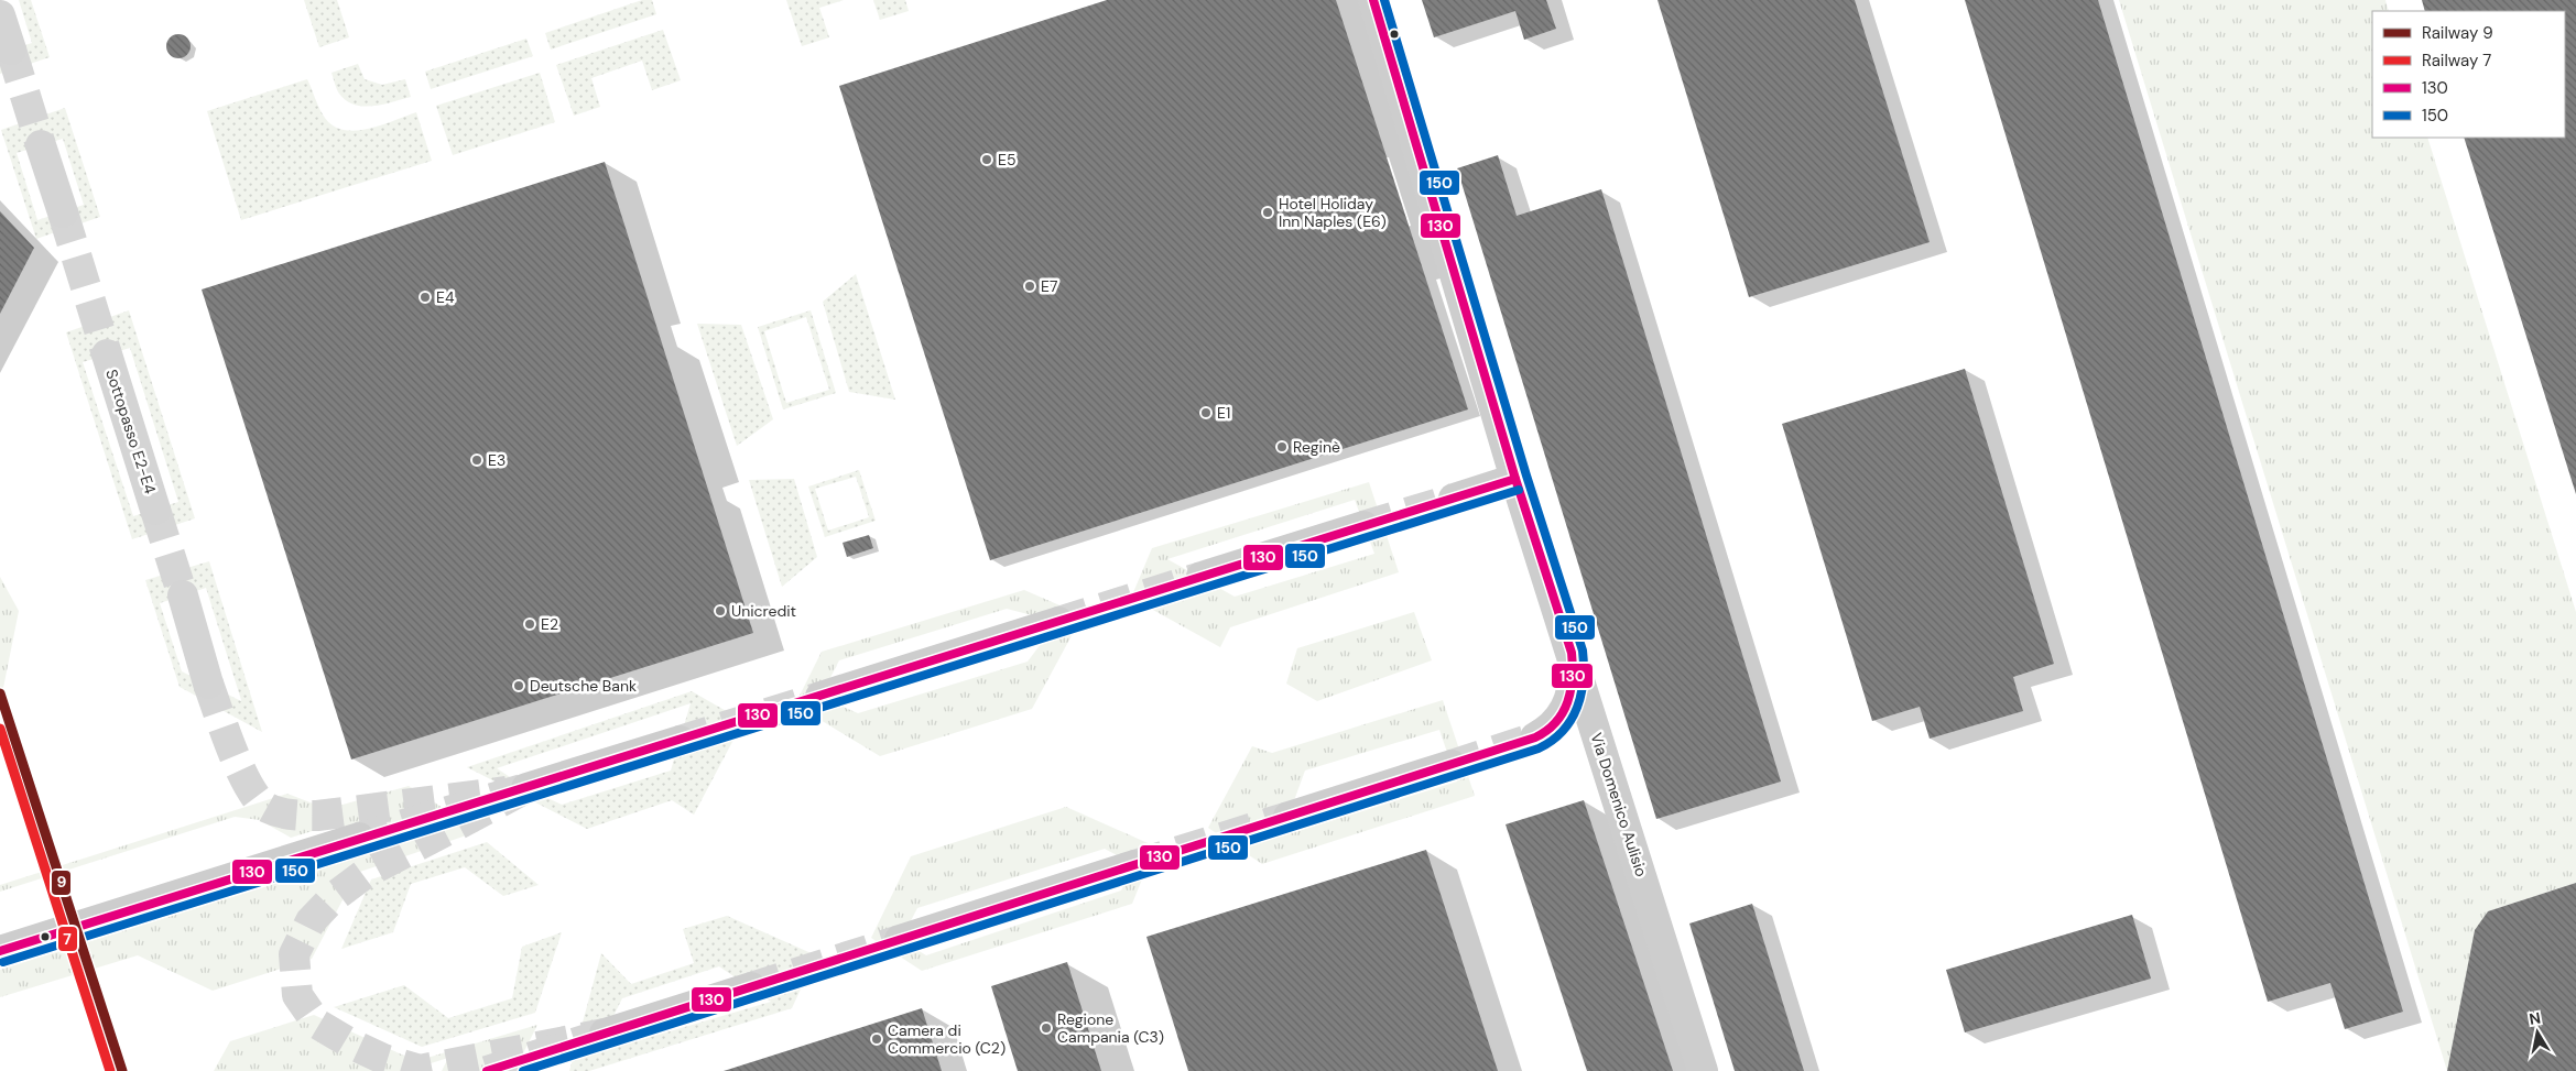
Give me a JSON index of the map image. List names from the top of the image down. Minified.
{"streets":{"main road":["Via Domenico Aulisio"],"street":["Sottopasso E2-E4"]},"places":["E5","Hotel Holiday Inn Naples (E6)","E7","E4","E1","Reginè","E3","Unicredit","E2","Deutsche Bank","Regione Campania (C3)","Camera di Commercio (C2)"],"lines":["transit line 130","transit line 150","rail line 9","rail line 7"],"legend":["Railway 9","Railway 7","130","150"],"north":"top"}
